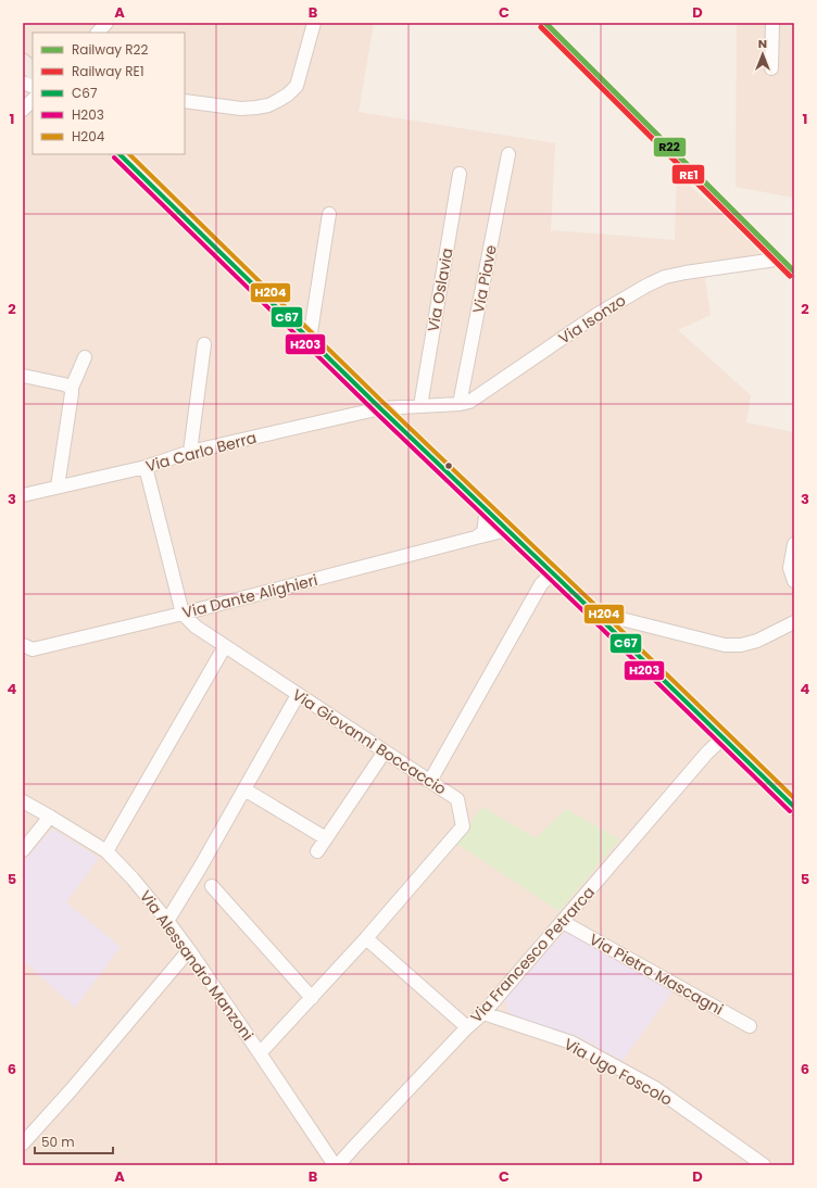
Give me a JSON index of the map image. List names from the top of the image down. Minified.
{"streets":{"street":["Via Piave","Via Oslavia","Via Isonzo","Via Carlo Berra","Via Dante Alighieri","Via Giovanni Boccaccio","Via Francesco Petrarca","Via Alessandro Manzoni","Via Pietro Mascagni","Via Ugo Foscolo"]},"crossings":[["Via Piave","Via Isonzo"],["Via Oslavia","Via Isonzo"],["Via Isonzo","Via Carlo Berra"],["Via Dante Alighieri","Via Giovanni Boccaccio"],["Via Giovanni Boccaccio","Via Alessandro Manzoni"],["Via Francesco Petrarca","Via Pietro Mascagni"],["Via Francesco Petrarca","Via Ugo Foscolo"]],"lines":["rail line R22","rail line RE1","transit line C67","transit line H204","transit line H203"],"legend":["Railway R22","Railway RE1","C67","H203","H204"],"scale_bar":"50 m","north":"top","grid":{"columns":["A","B","C","D"],"rows":["1","2","3","4","5","6"]}}
